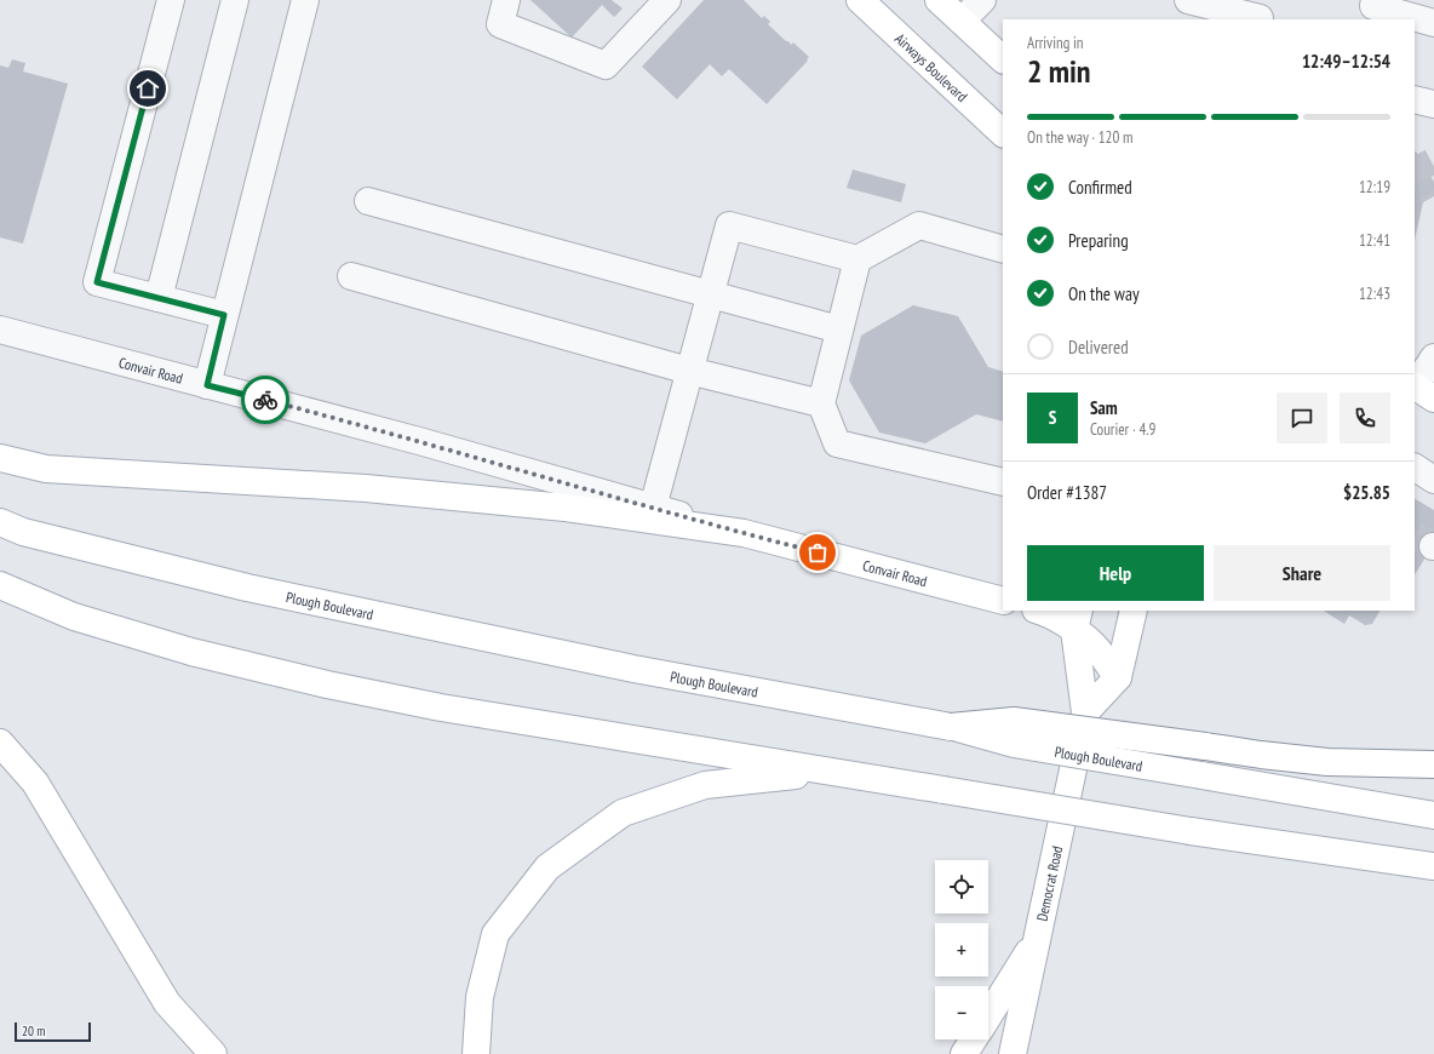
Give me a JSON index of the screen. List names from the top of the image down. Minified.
{"streets":{"main road":["Airways Boulevard","Convair Road","Plough Boulevard","Democrat Road"]},"scale_bar":"20 m","page":{"heading":["2 min","Arriving in","12:49–12:54"],"panel":["Sam","Courier · 4.9","Order #1387","$25.85"],"bar":"On the way · 120 m","list":[["Confirmed","12:19"],["Preparing","12:41"],["On the way","12:43"],"Delivered"],"round":"S","buttons":["Help","Share"],"map_buttons":["+","−"],"scale":"20 m"}}
